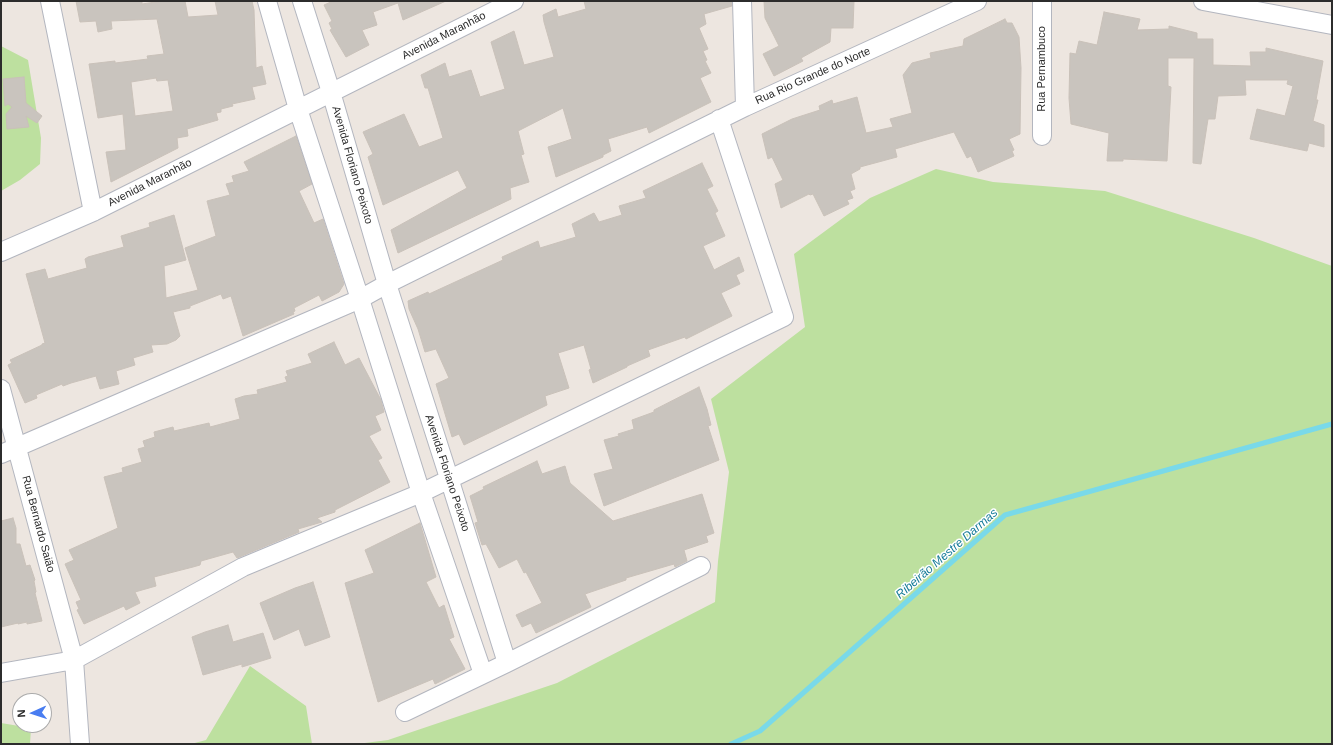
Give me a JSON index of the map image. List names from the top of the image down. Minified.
{"streets":{"street":["Avenida Maranhão","Rua Pernambuco","Rua Rio Grande do Norte","Avenida Floriano Peixoto","Rua Bernardo Saião"]},"crossings":[["Avenida Maranhão","Avenida Floriano Peixoto"]],"water":["Ribeirão Mestre Darmas"],"north":"left"}
